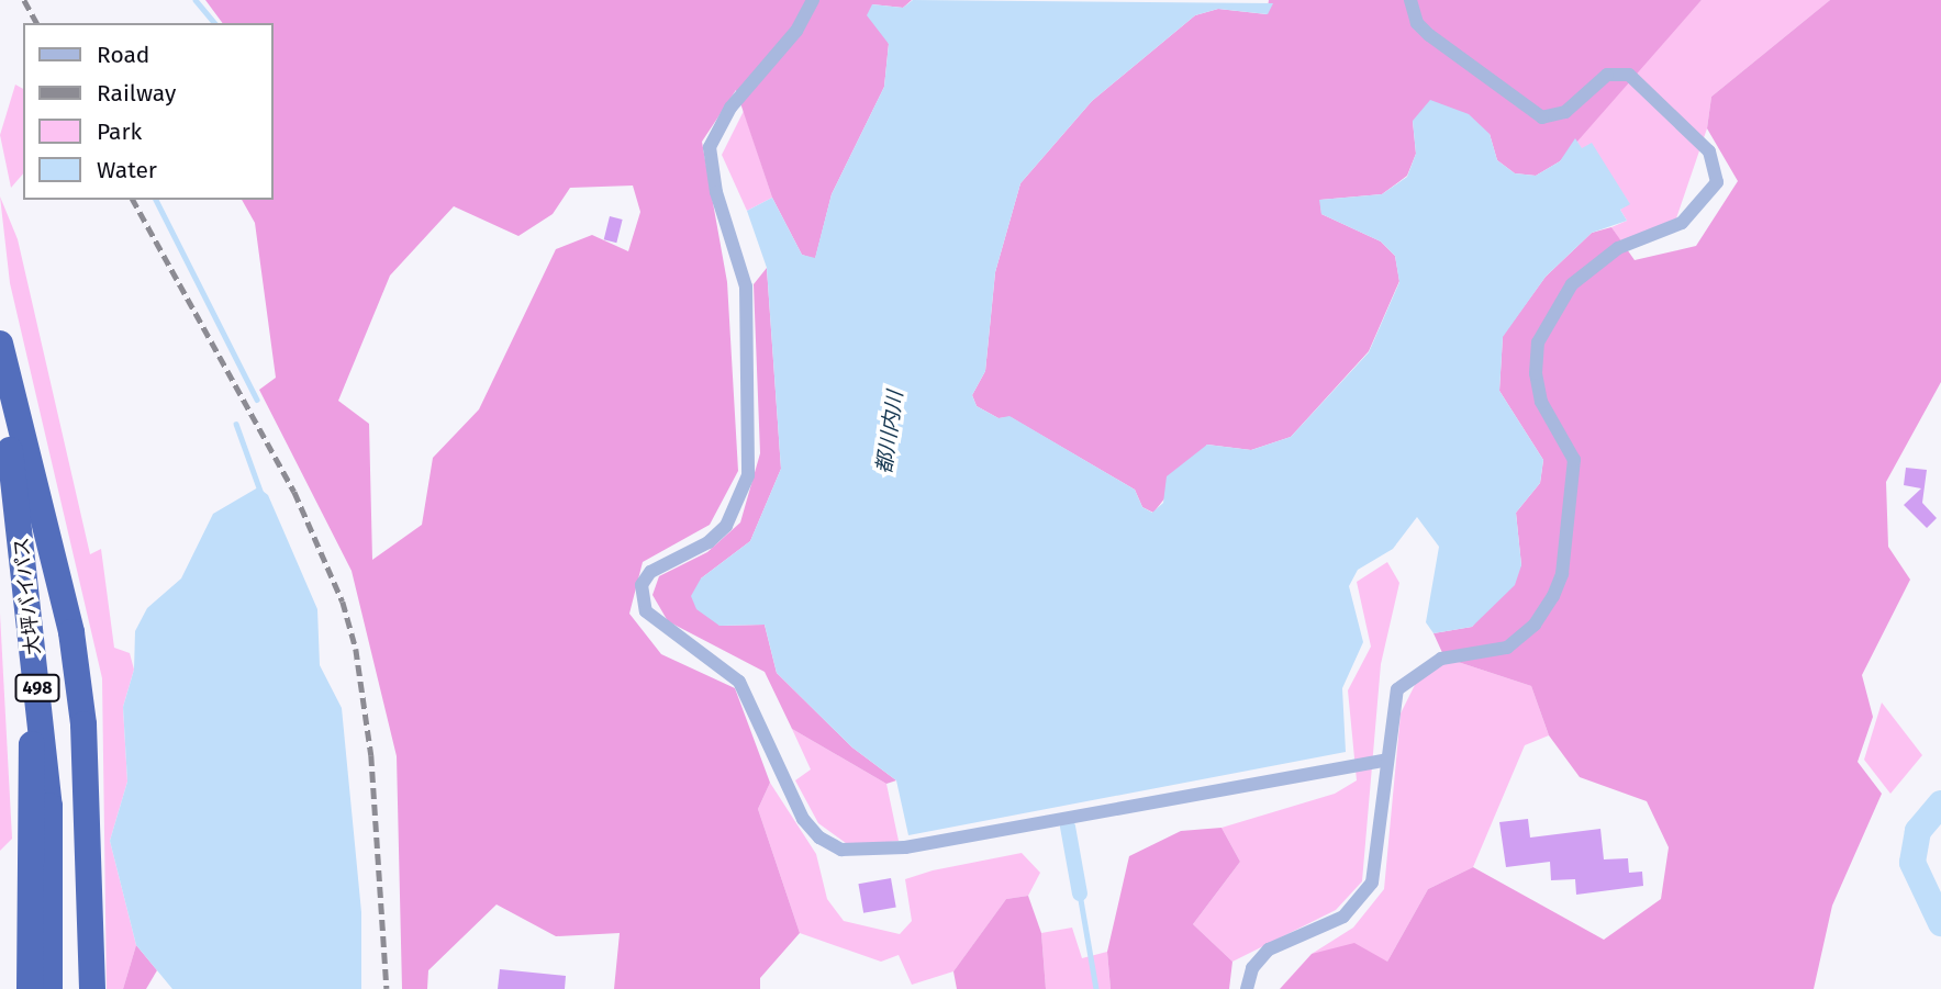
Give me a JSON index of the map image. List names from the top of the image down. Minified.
{"streets":{"highway":["大坪バイパス","498"]},"water":["都川内川"],"legend":["Road","Railway","Park","Water"]}
